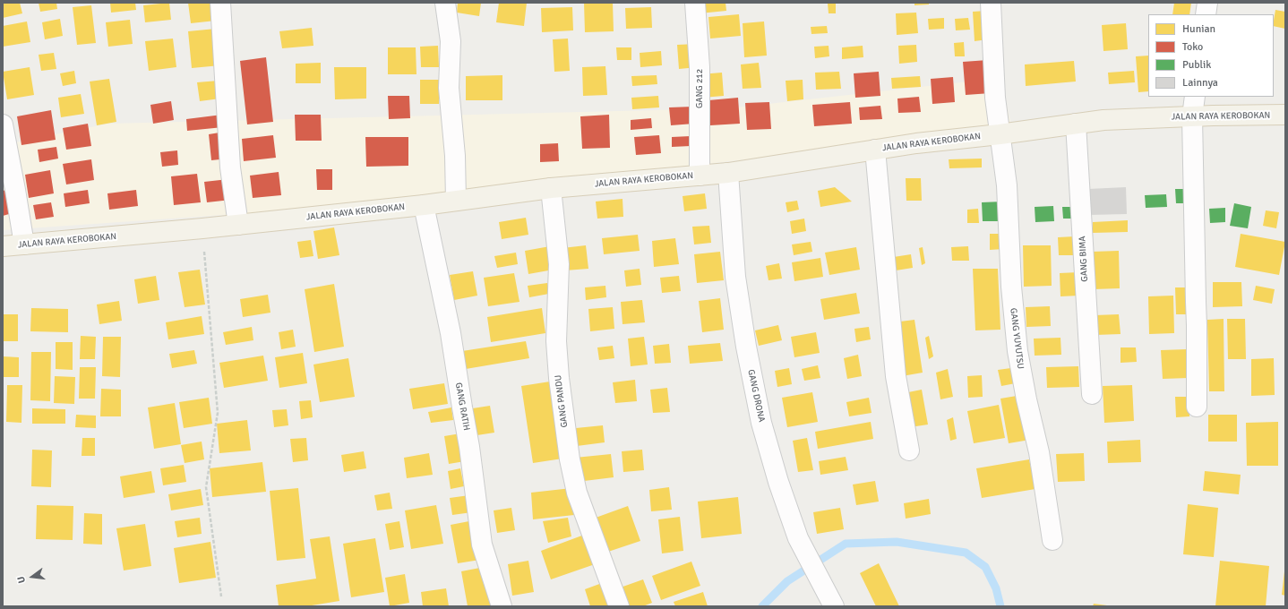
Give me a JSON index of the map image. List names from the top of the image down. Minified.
{"streets":{"main road":["JALAN RAYA KEROBOKAN"],"street":["GANG 212","GANG BIMA","GANG YUYUTSU","GANG DRONA","GANG PANDU","GANG RATIH"]},"crossings":[["GANG 212","JALAN RAYA KEROBOKAN"],["JALAN RAYA KEROBOKAN","GANG BIMA"],["JALAN RAYA KEROBOKAN","GANG YUYUTSU"],["JALAN RAYA KEROBOKAN","GANG DRONA"],["JALAN RAYA KEROBOKAN","GANG PANDU"],["JALAN RAYA KEROBOKAN","GANG RATIH"]],"legend":["Hunian","Toko","Publik","Lainnya"],"north":"left"}
